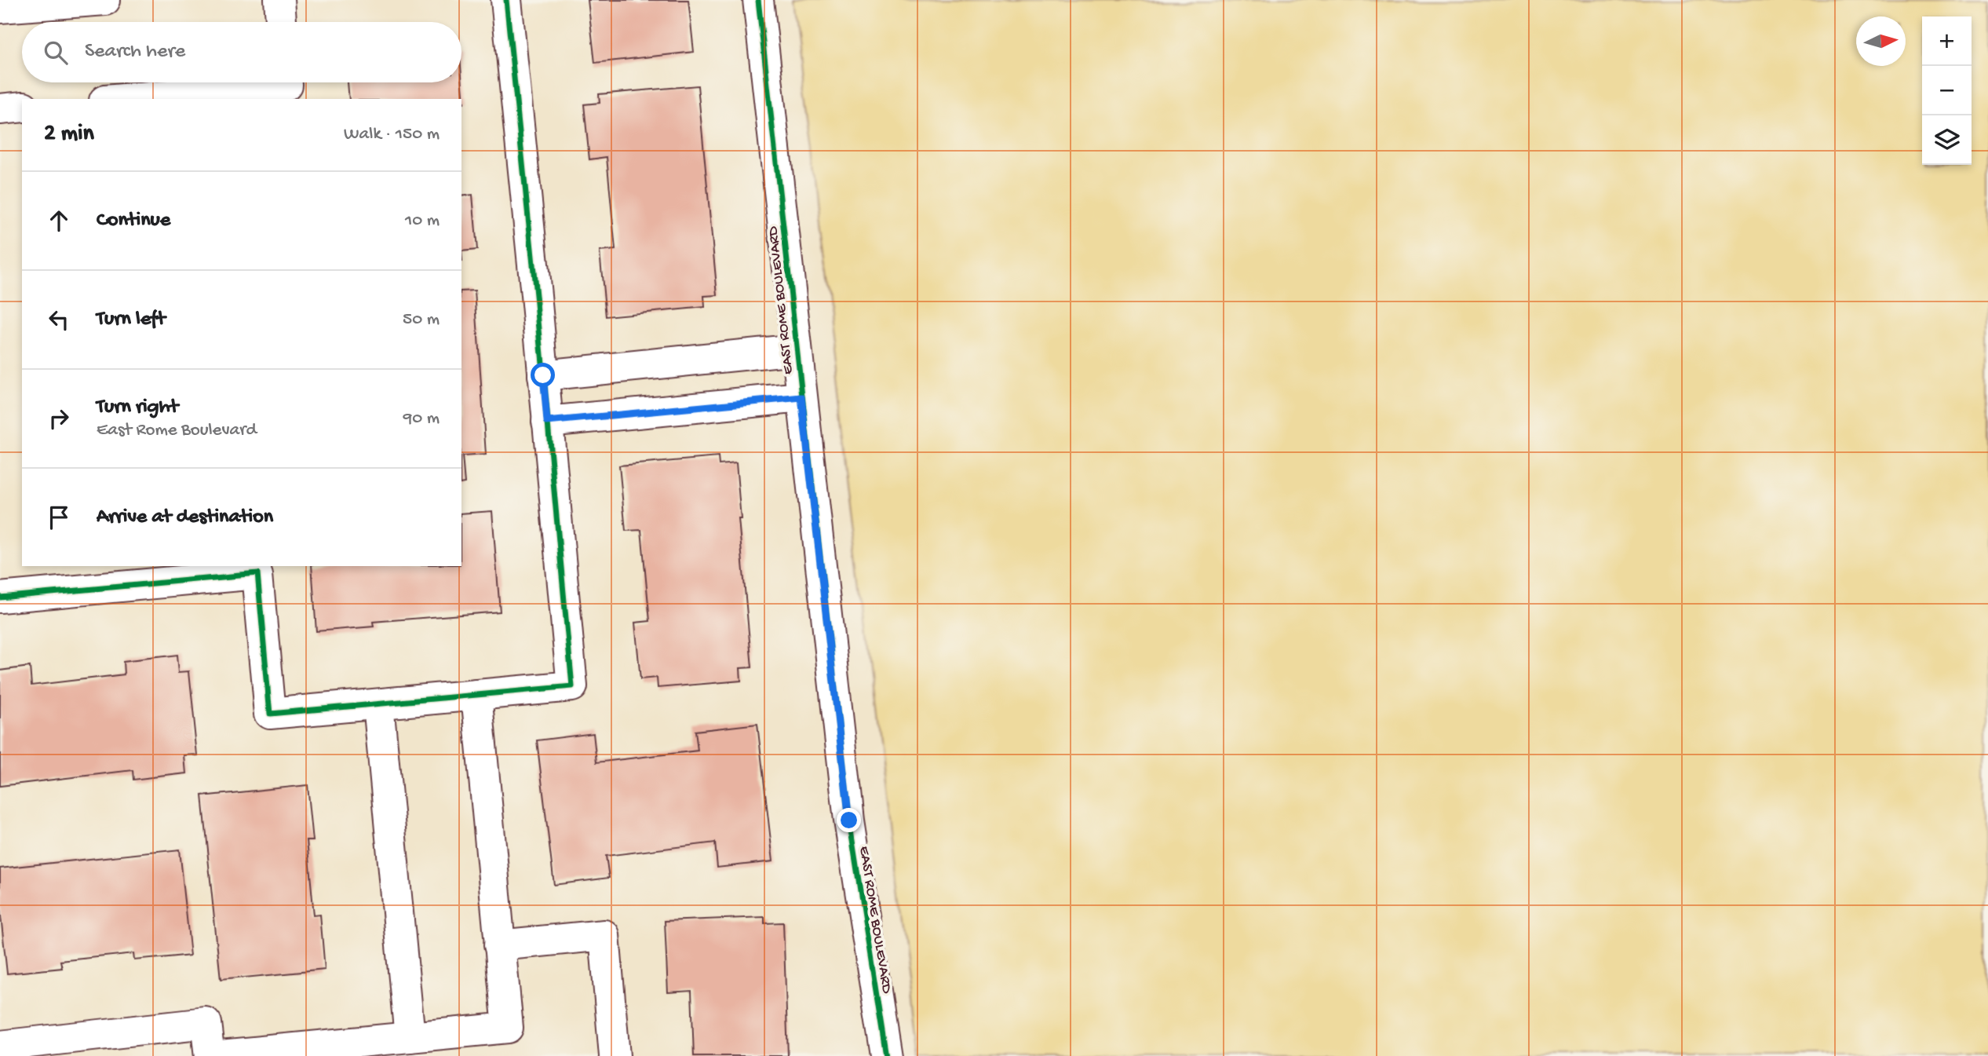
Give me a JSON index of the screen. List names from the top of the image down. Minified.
{"streets":{"street":["EAST ROME BOULEVARD"]},"north":"right","page":{"map_buttons":["+","−"],"search":"Search here","heading":["2 min","Walk · 150 m"],"list":[["Continue","10 m"],["Turn left","50 m"],["Turn right","East Rome Boulevard","90 m"],"Arrive at destination"]}}
